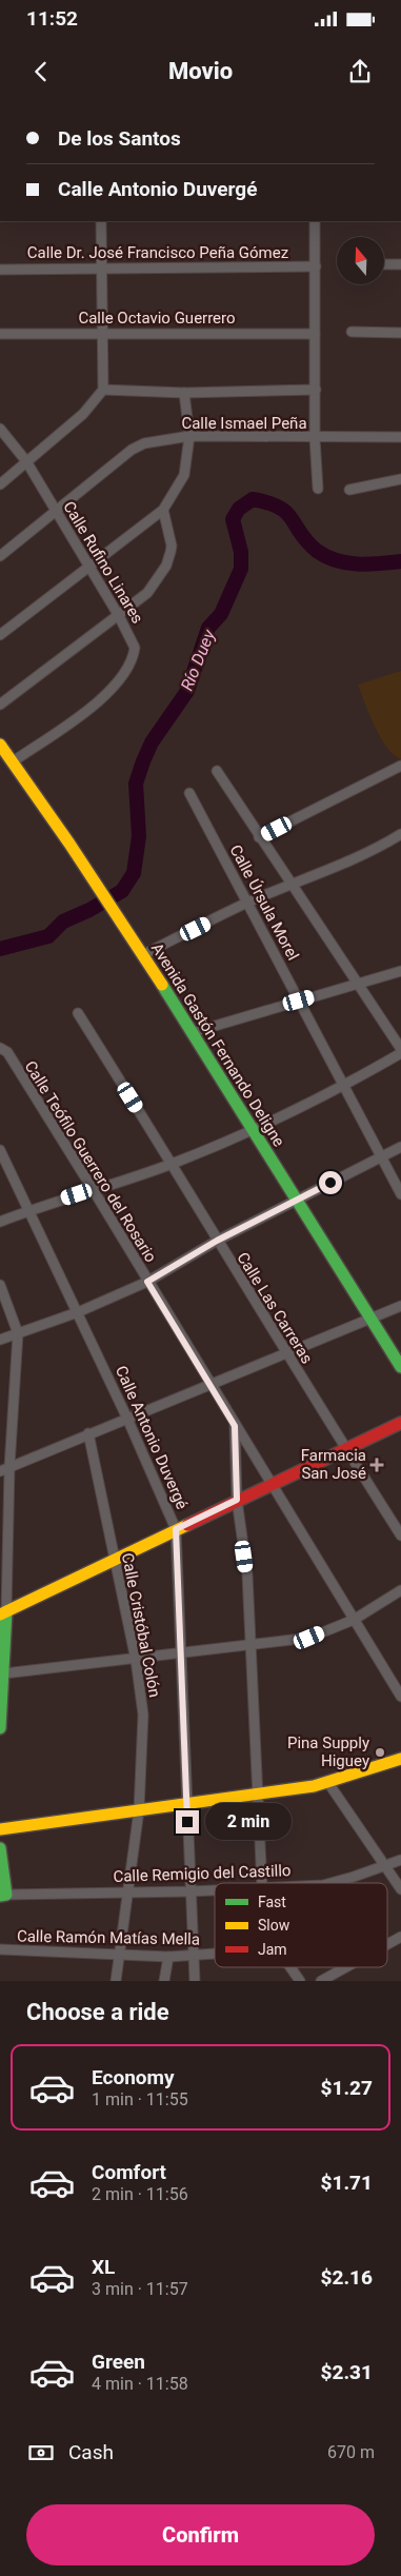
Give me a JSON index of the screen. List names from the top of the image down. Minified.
{"streets":{"main road":["Avenida Gastón Fernando Deligne"],"street":["Calle Dr. José Francisco Peña Gómez","Calle Octavio Guerrero","Calle Ismael Peña","Calle Rufino Linares","Calle Úrsula Morel","Calle Teófilo Guerrero del Rosario","Calle Las Carreras","Calle Antonio Duvergé","Calle Cristóbal Colón","Calle Remigio del Castillo","Calle Ramón Matías Mella"]},"crossings":[["Calle Ismael Peña","Calle Rufino Linares"],["Calle Rufino Linares","Avenida Gastón Fernando Deligne"],["Calle Antonio Duvergé","Calle Remigio del Castillo"],["Calle Antonio Duvergé","Calle Ramón Matías Mella"],["Calle Cristóbal Colón","Calle Remigio del Castillo"],["Calle Cristóbal Colón","Calle Ramón Matías Mella"]],"water":["Río Duey"],"places":{"health":["Farmacia San José"],"other":["Pina Supply Higuey"]},"legend":["Fast","Slow","Jam"],"north":"top","page":{"status":"11:52","header":"Movio","banner":["De los Santos","Calle Antonio Duvergé"],"bubble":"2 min","heading":"Choose a ride","list":[{"name":"Economy","note":"1 min · 11:55","value":"$1.27"},{"name":"Comfort","note":"2 min · 11:56","value":"$1.71"},{"name":"XL","note":"3 min · 11:57","value":"$2.16"},{"name":"Green","note":"4 min · 11:58","value":"$2.31"}],"pay":["Cash","670 m"],"buttons":"Confirm"}}
